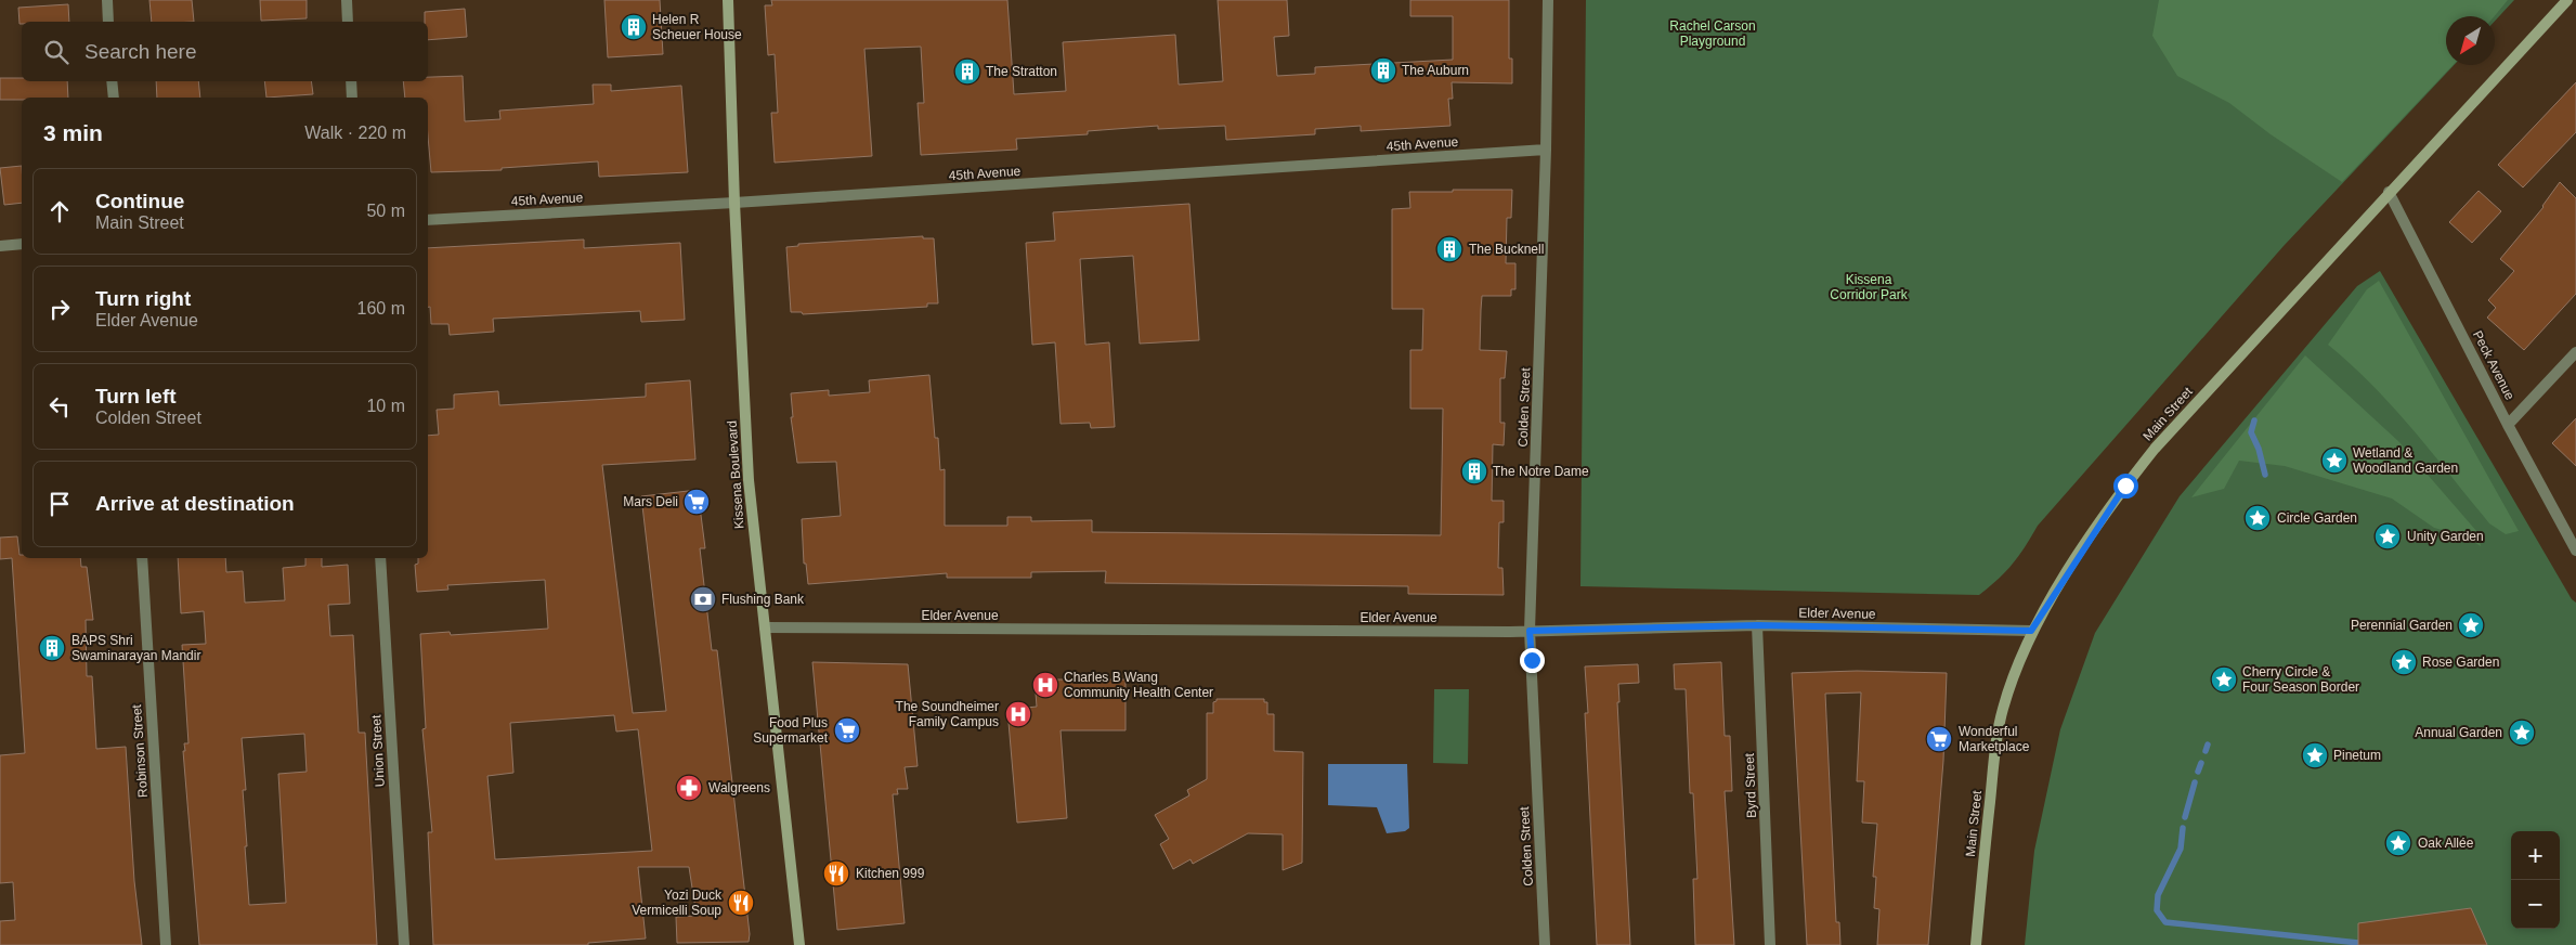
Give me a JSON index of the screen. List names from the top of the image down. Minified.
{"streets":{"main road":["Main Street","Kissena Boulevard"],"street":["45th Avenue","Peck Avenue","Colden Street","Elder Avenue","Robinson Street","Union Street","Byrd Street"]},"crossings":[["45th Avenue","Colden Street"],["45th Avenue","Kissena Boulevard"],["Peck Avenue","Main Street"],["Colden Street","Elder Avenue"],["Main Street","Elder Avenue"],["Kissena Boulevard","Elder Avenue"],["Elder Avenue","Byrd Street"]],"parks":["Rachel Carson Playground","Kissena Corridor Park"],"places":{"building":["Helen R Scheuer House","The Auburn","The Stratton","The Bucknell","The Notre Dame","BAPS Shri Swaminarayan Mandir"],"place":["Wetland & Woodland Garden","Circle Garden","Unity Garden","Perennial Garden","Rose Garden","Cherry Circle & Four Season Border","Annual Garden","Pinetum","Oak Allée"],"supermarket":["Mars Deli","Food Plus Supermarket","Wonderful Marketplace"],"bank":["Flushing Bank"],"hospital":["Charles B Wang Community Health Center","The Soundheimer Family Campus"],"pharmacy":["Walgreens"],"restaurant":["Kitchen 999","Yozi Duck Vermicelli Soup"]},"north":"bottom left","page":{"search":"Search here","heading":["3 min","Walk · 220 m"],"list":[["Continue","Main Street","50 m"],["Turn right","Elder Avenue","160 m"],["Turn left","Colden Street","10 m"],"Arrive at destination"],"map_buttons":["+","−"]}}
